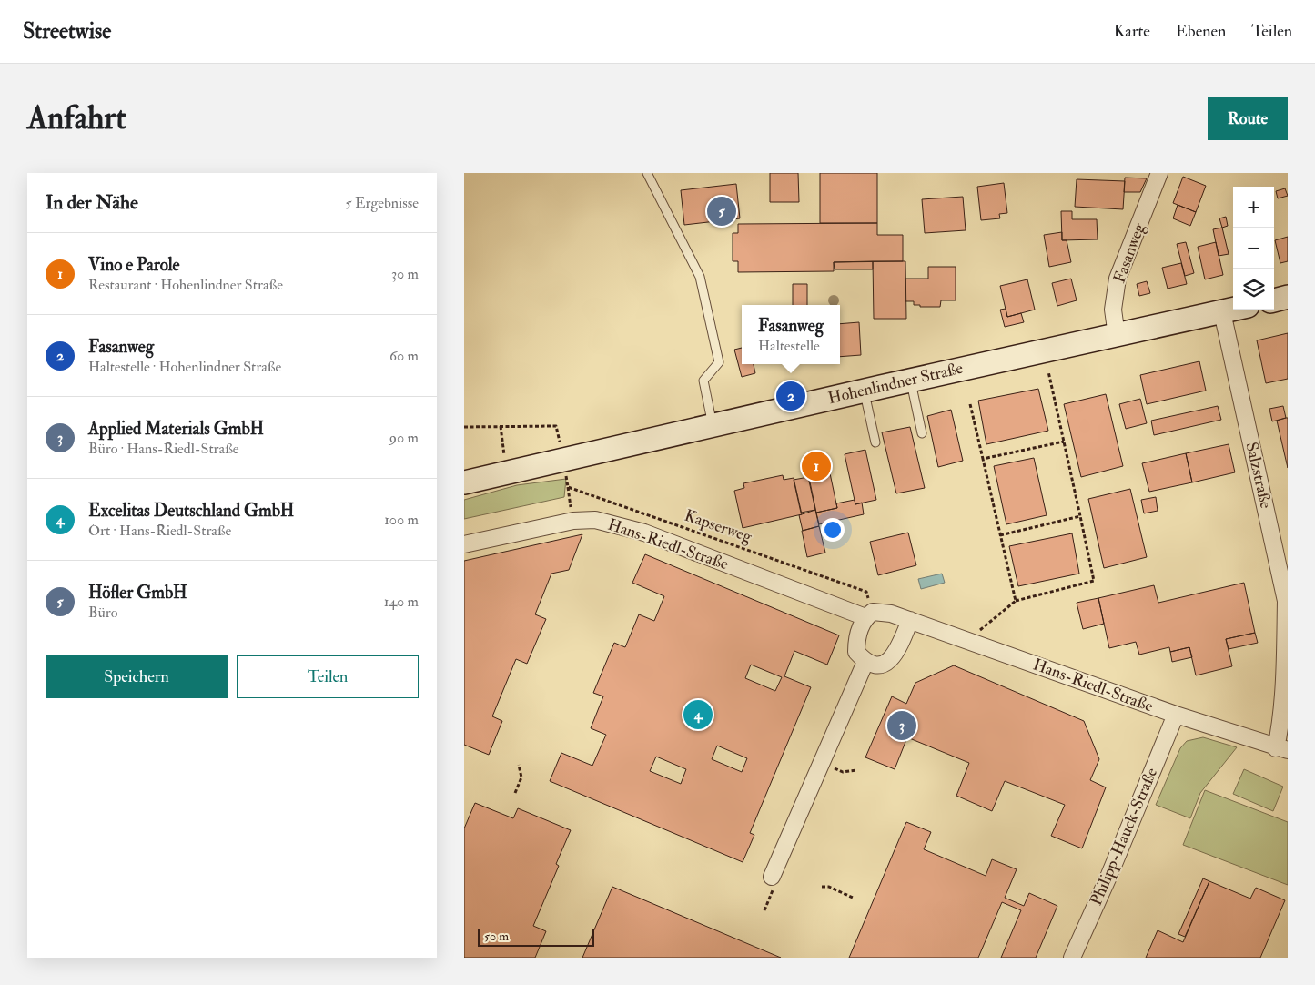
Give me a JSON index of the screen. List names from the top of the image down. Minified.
{"streets":{"street":["Fasanweg","Hohenlindner Straße","Salzstraße","Hans-Riedl-Straße","Philipp-Hauck-Straße"],"path":["Kapserweg"]},"crossings":[["Fasanweg","Hohenlindner Straße"],["Hohenlindner Straße","Salzstraße"],["Hohenlindner Straße","Kapserweg"],["Salzstraße","Hans-Riedl-Straße"],["Kapserweg","Hans-Riedl-Straße"],["Hans-Riedl-Straße","Philipp-Hauck-Straße"]],"scale_bar":"50 m","page":{"header":"Streetwise","nav":["Karte","Ebenen","Teilen"],"buttons":["Route",["Speichern","Teilen"]],"title":"Anfahrt","heading":["In der Nähe","5 Ergebnisse"],"map_buttons":["+","−"],"pins":["5","2","1","4","3"],"list":[{"mark":"1","name":"Vino e Parole","note":"Restaurant · Hohenlindner Straße","value":"30 m"},{"mark":"2","name":"Fasanweg","note":"Haltestelle · Hohenlindner Straße","value":"60 m"},{"mark":"3","name":"Applied Materials GmbH","note":"Büro · Hans-Riedl-Straße","value":"90 m"},{"mark":"4","name":"Excelitas Deutschland GmbH","note":"Ort · Hans-Riedl-Straße","value":"100 m"},{"mark":"5","name":"Höfler GmbH","note":"Büro","value":"140 m"}],"popup":["Fasanweg","Haltestelle"],"scale":"50 m"}}
